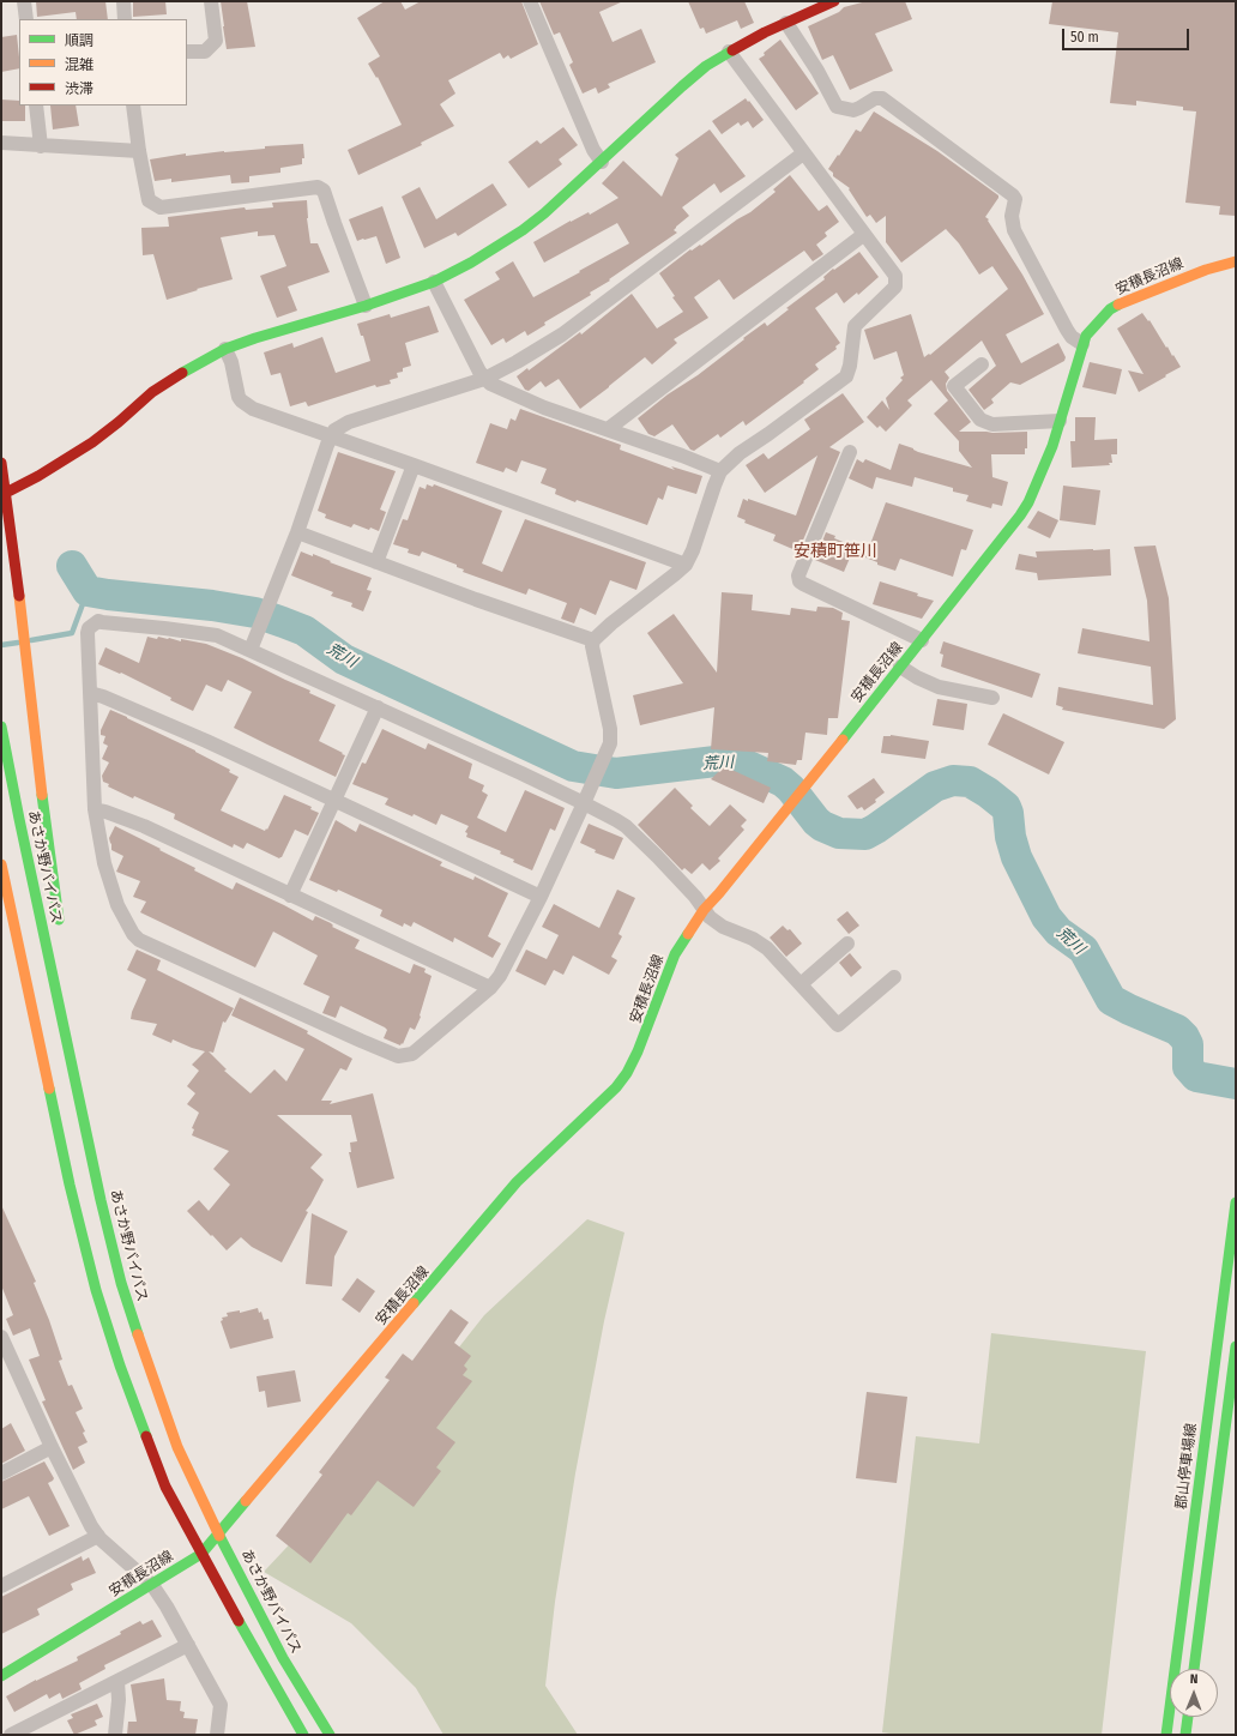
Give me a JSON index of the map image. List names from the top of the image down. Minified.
{"streets":{"main road":["安積長沼線","あさか野バイパス","郡山停車場線"]},"crossings":[["安積長沼線","あさか野バイパス"]],"districts":["安積町笹川"],"water":["荒川"],"legend":["順調","混雑","渋滞"],"scale_bar":"50 m","north":"top"}
